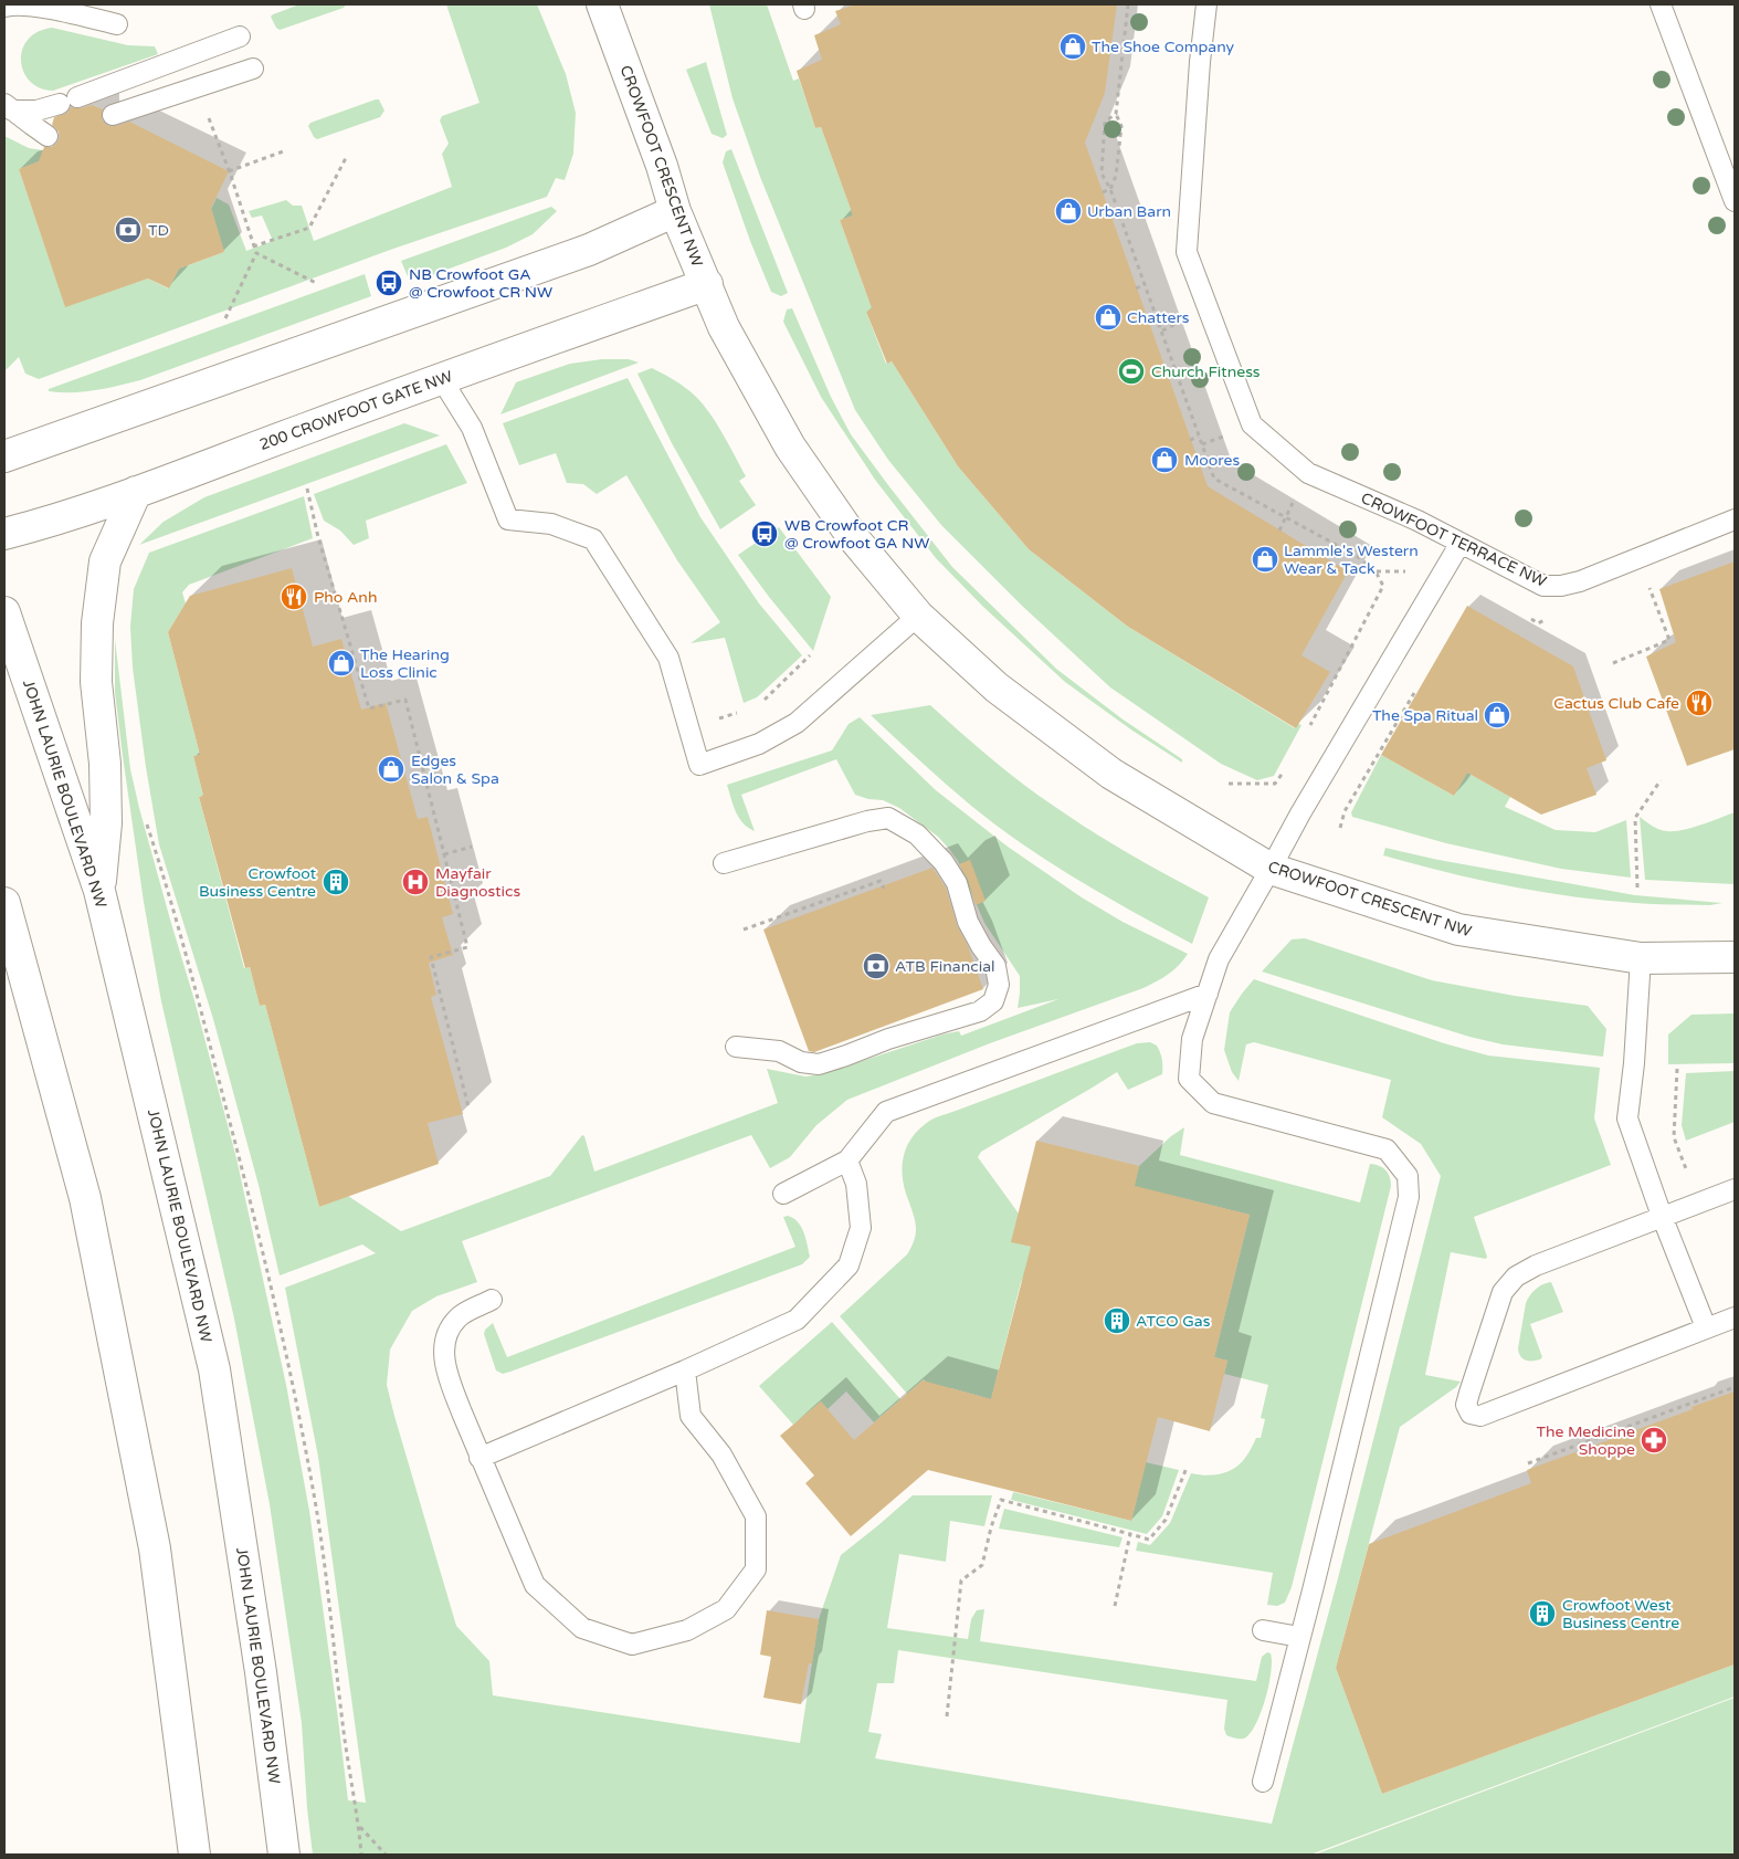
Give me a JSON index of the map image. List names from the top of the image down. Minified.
{"streets":{"street":["CROWFOOT CRESCENT NW","200 CROWFOOT GATE NW","JOHN LAURIE BOULEVARD NW"],"lane":["CROWFOOT TERRACE NW"]},"crossings":[["CROWFOOT CRESCENT NW","200 CROWFOOT GATE NW"]],"places":{"shop":["The Shoe Company","Urban Barn","Chatters","Moores","Lammle's Western Wear & Tack","The Hearing Loss Clinic","The Spa Ritual","Edges Salon & Spa"],"bank":["TD","ATB Financial"],"bus stop":["NB Crowfoot GA @ Crowfoot CR NW","WB Crowfoot CR @ Crowfoot GA NW"],"sports":["Church Fitness"],"restaurant":["Pho Anh","Cactus Club Cafe"],"building":["Crowfoot Business Centre","ATCO Gas","Crowfoot West Business Centre"],"hospital":["Mayfair Diagnostics"],"pharmacy":["The Medicine Shoppe"]}}
